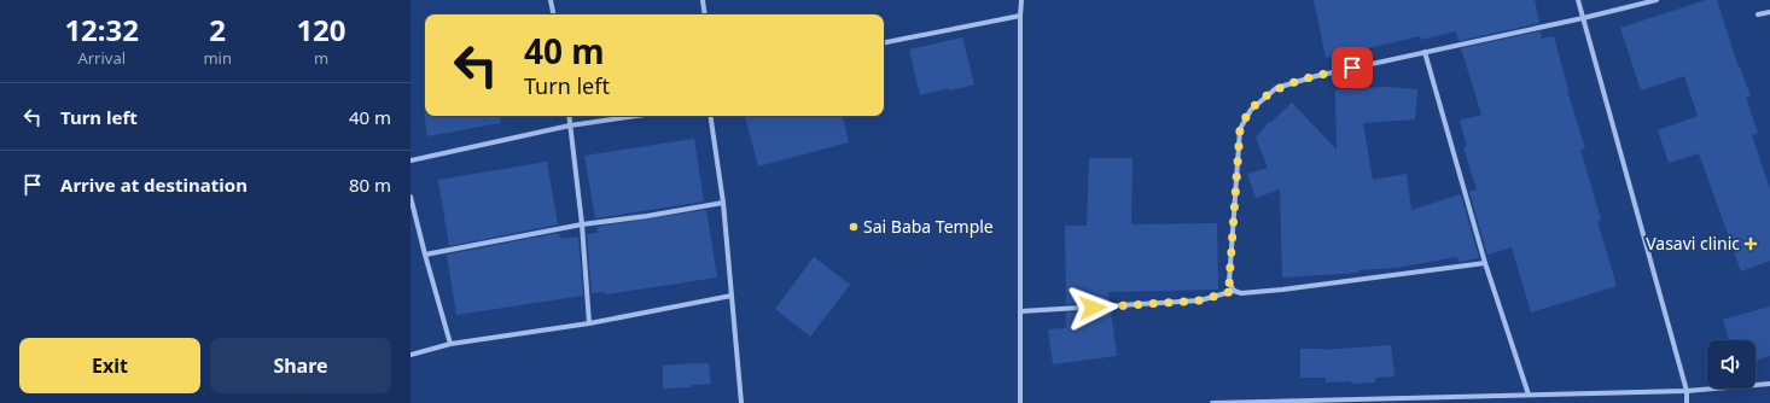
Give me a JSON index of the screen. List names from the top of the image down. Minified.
{"places":{"other":["Sai Baba Temple"],"health":["Vasavi clinic"]},"page":{"eta":["12:32","Arrival","2","min","120","m"],"turn":["40 m","Turn left"],"list":[{"name":"Turn left","value":"40 m"},{"name":"Arrive at destination","value":"80 m"}],"buttons":["Exit","Share"]}}
